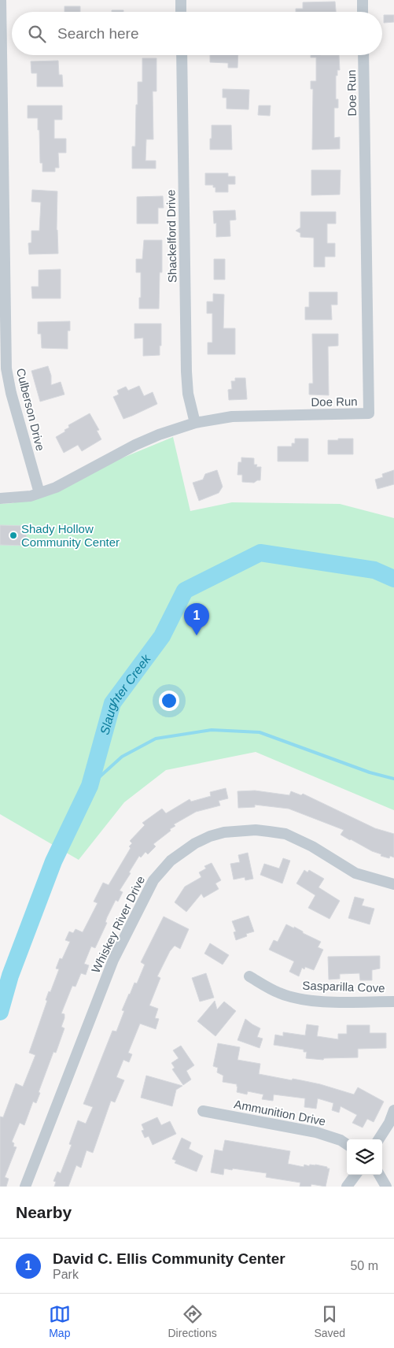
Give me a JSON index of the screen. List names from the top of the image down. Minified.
{"streets":{"street":["Doe Run","Shackelford Drive","Culberson Drive","Whiskey River Drive","Sasparilla Cove","Ammunition Drive"]},"crossings":[["Doe Run","Shackelford Drive"],["Doe Run","Culberson Drive"]],"water":["Slaughter Creek"],"places":["Shady Hollow Community Center"],"page":{"search":"Search here","pins":"1","heading":"Nearby","list":[{"mark":"1","name":"David C. Ellis Community Center","note":"Park","value":"50 m"}],"nav":["Map","Directions","Saved"]}}
